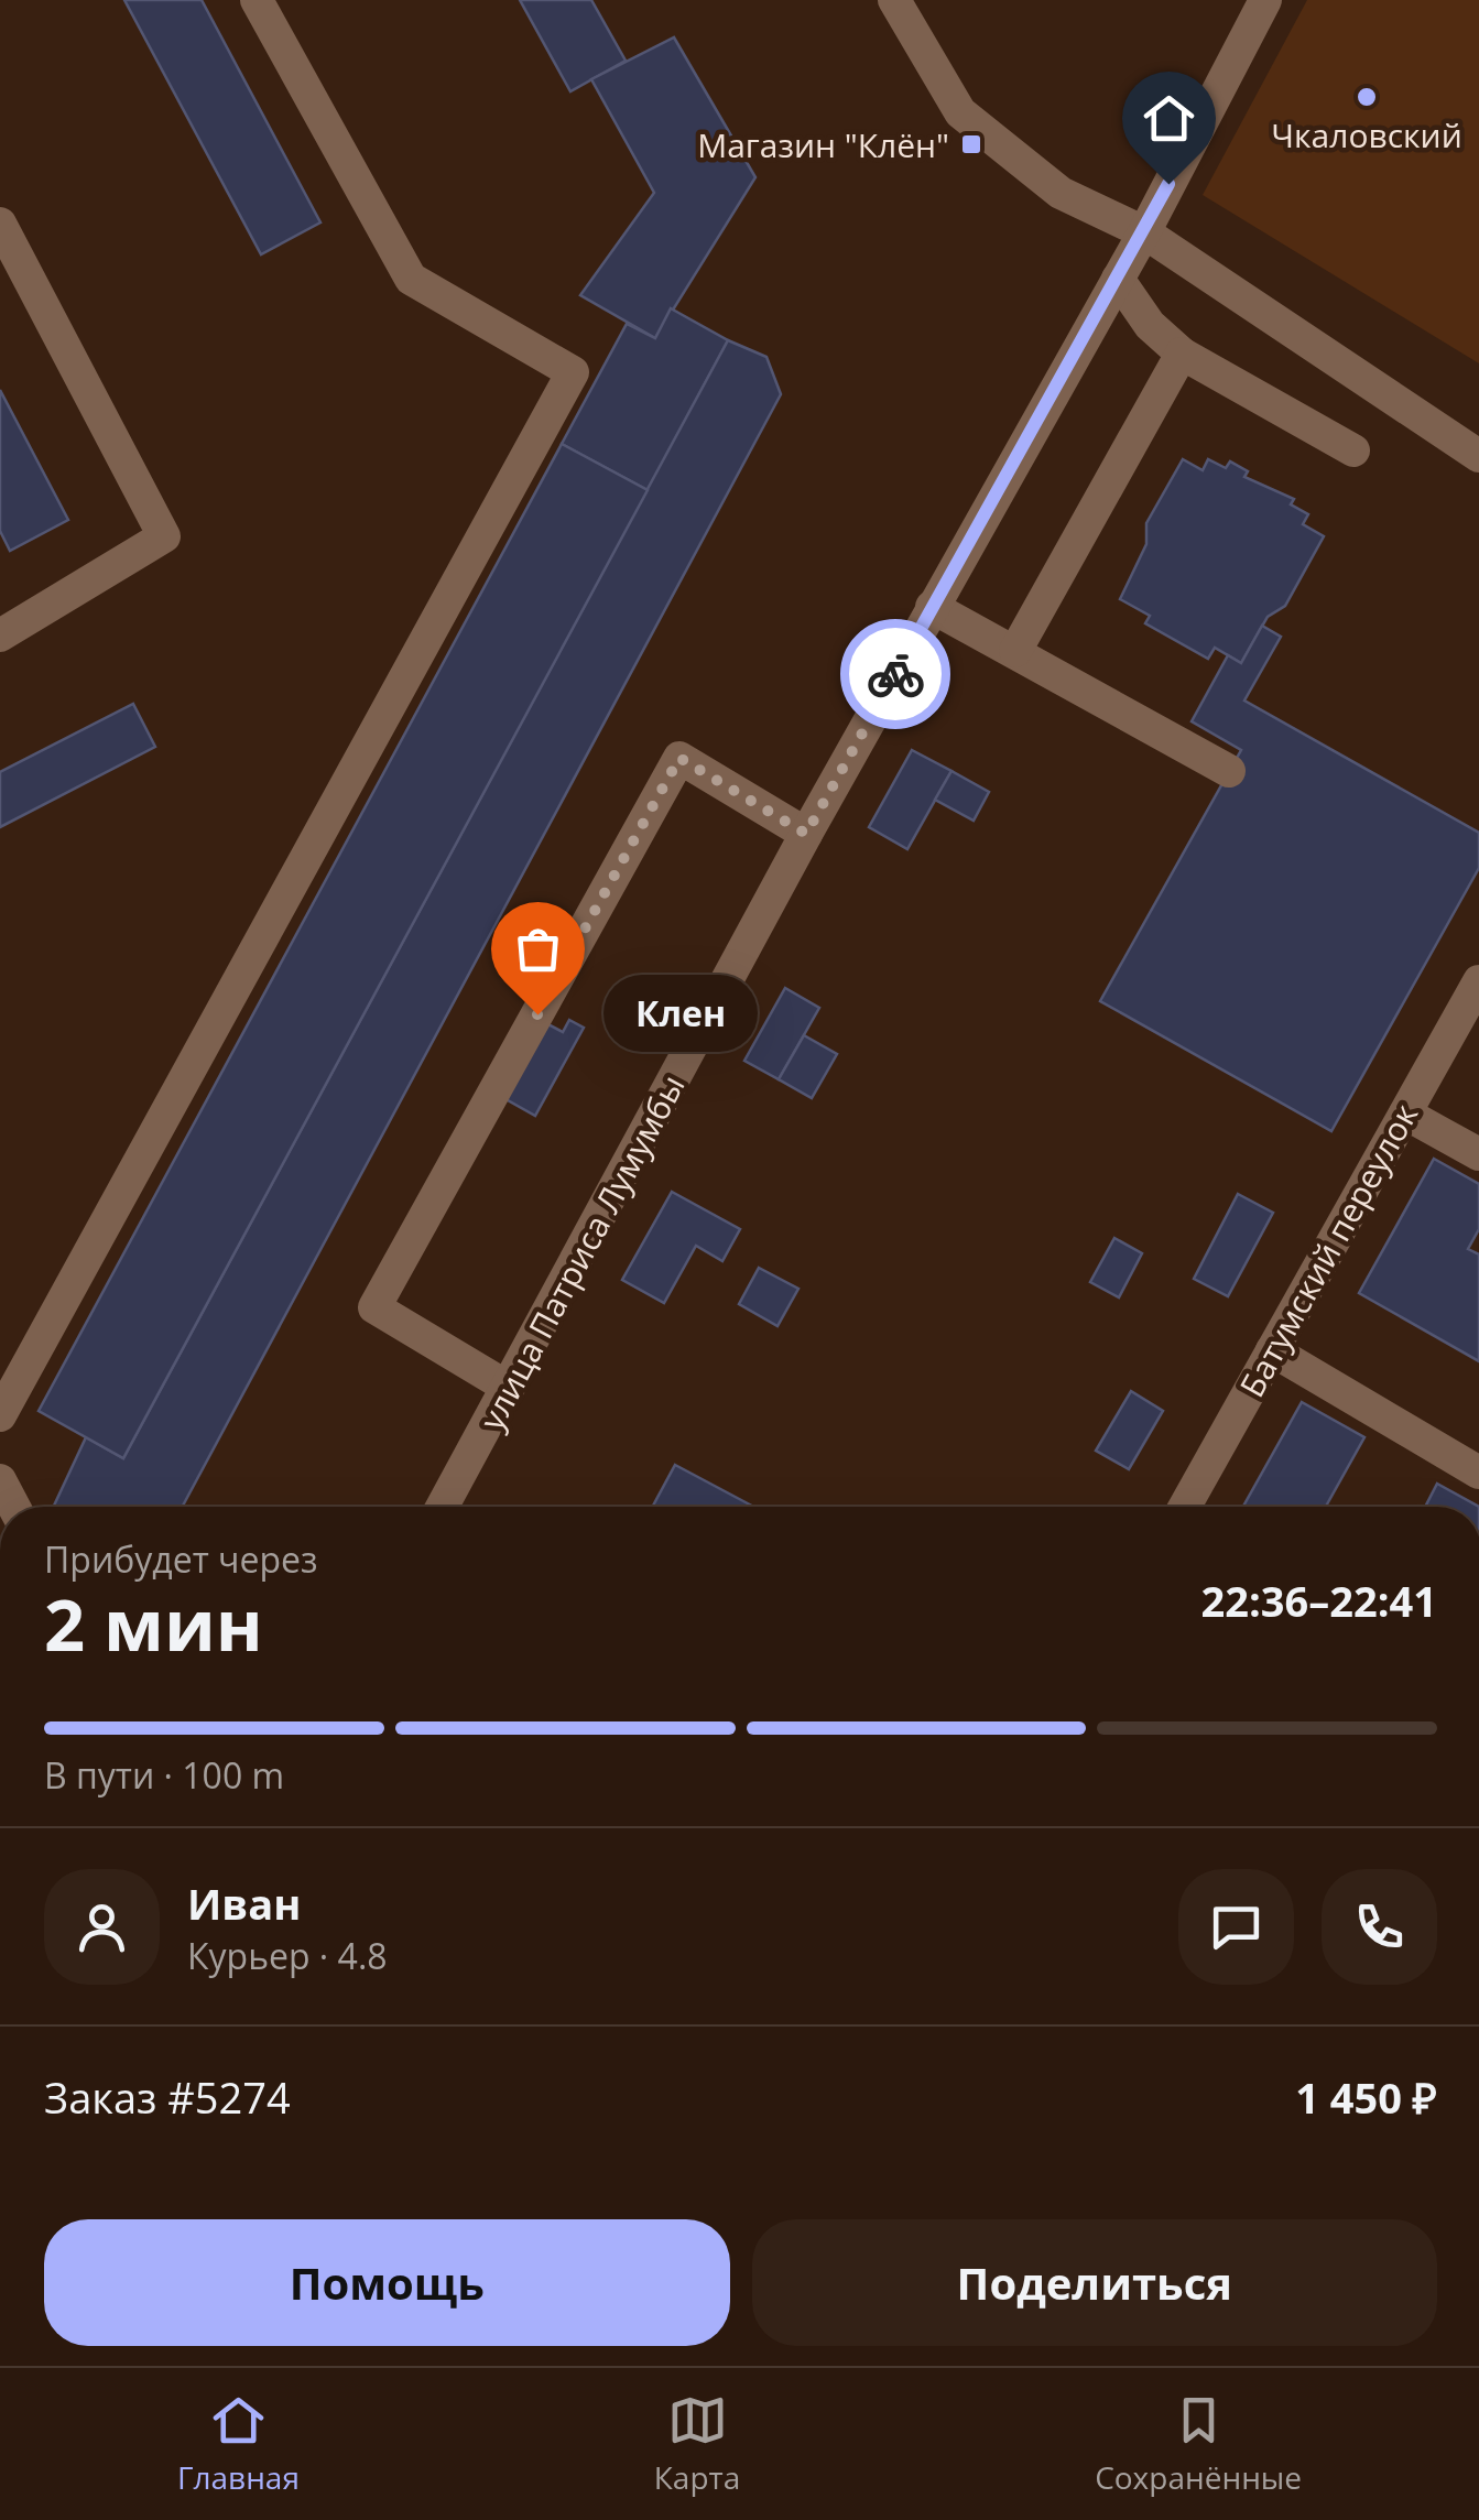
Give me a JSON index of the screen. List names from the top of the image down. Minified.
{"streets":{"street":["Батумский переулок","улица Патриса Лумумбы"]},"places":{"other":["Чкаловский","Клен"],"transit":["Магазин \"Клён\""]},"page":{"bubble":"Клен","heading":["2 мин","Прибудет через","22:36–22:41"],"panel":["Иван","Курьер · 4.8","Заказ #5274","1 450 ₽"],"bar":"В пути · 100 m","buttons":["Помощь","Поделиться"],"tabs":["Главная","Карта","Сохранённые"]}}
